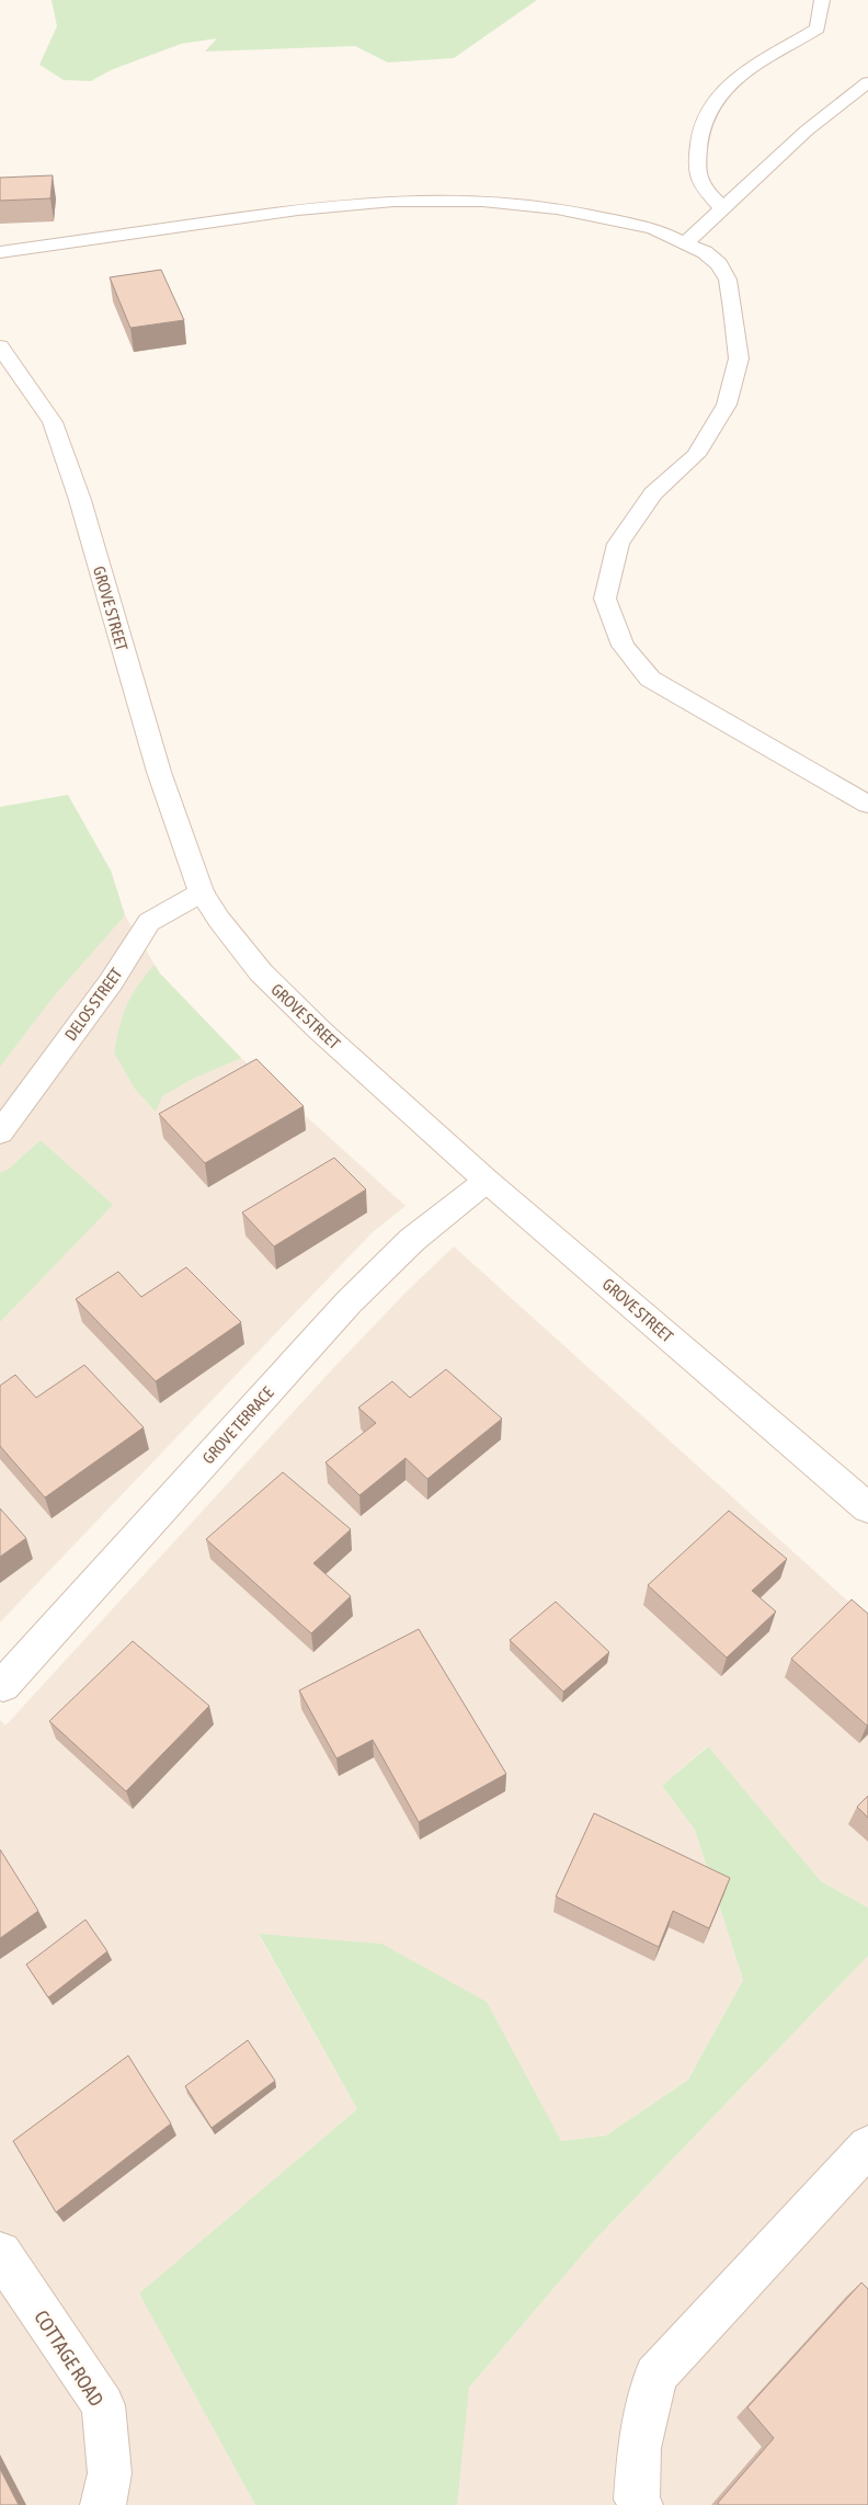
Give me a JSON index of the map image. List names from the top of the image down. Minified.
{"streets":{"main road":["GROVE STREET","DELOS STREET","GROVE TERRACE","COTTAGE ROAD"]},"crossings":[["GROVE STREET","DELOS STREET"],["GROVE STREET","GROVE TERRACE"]]}
